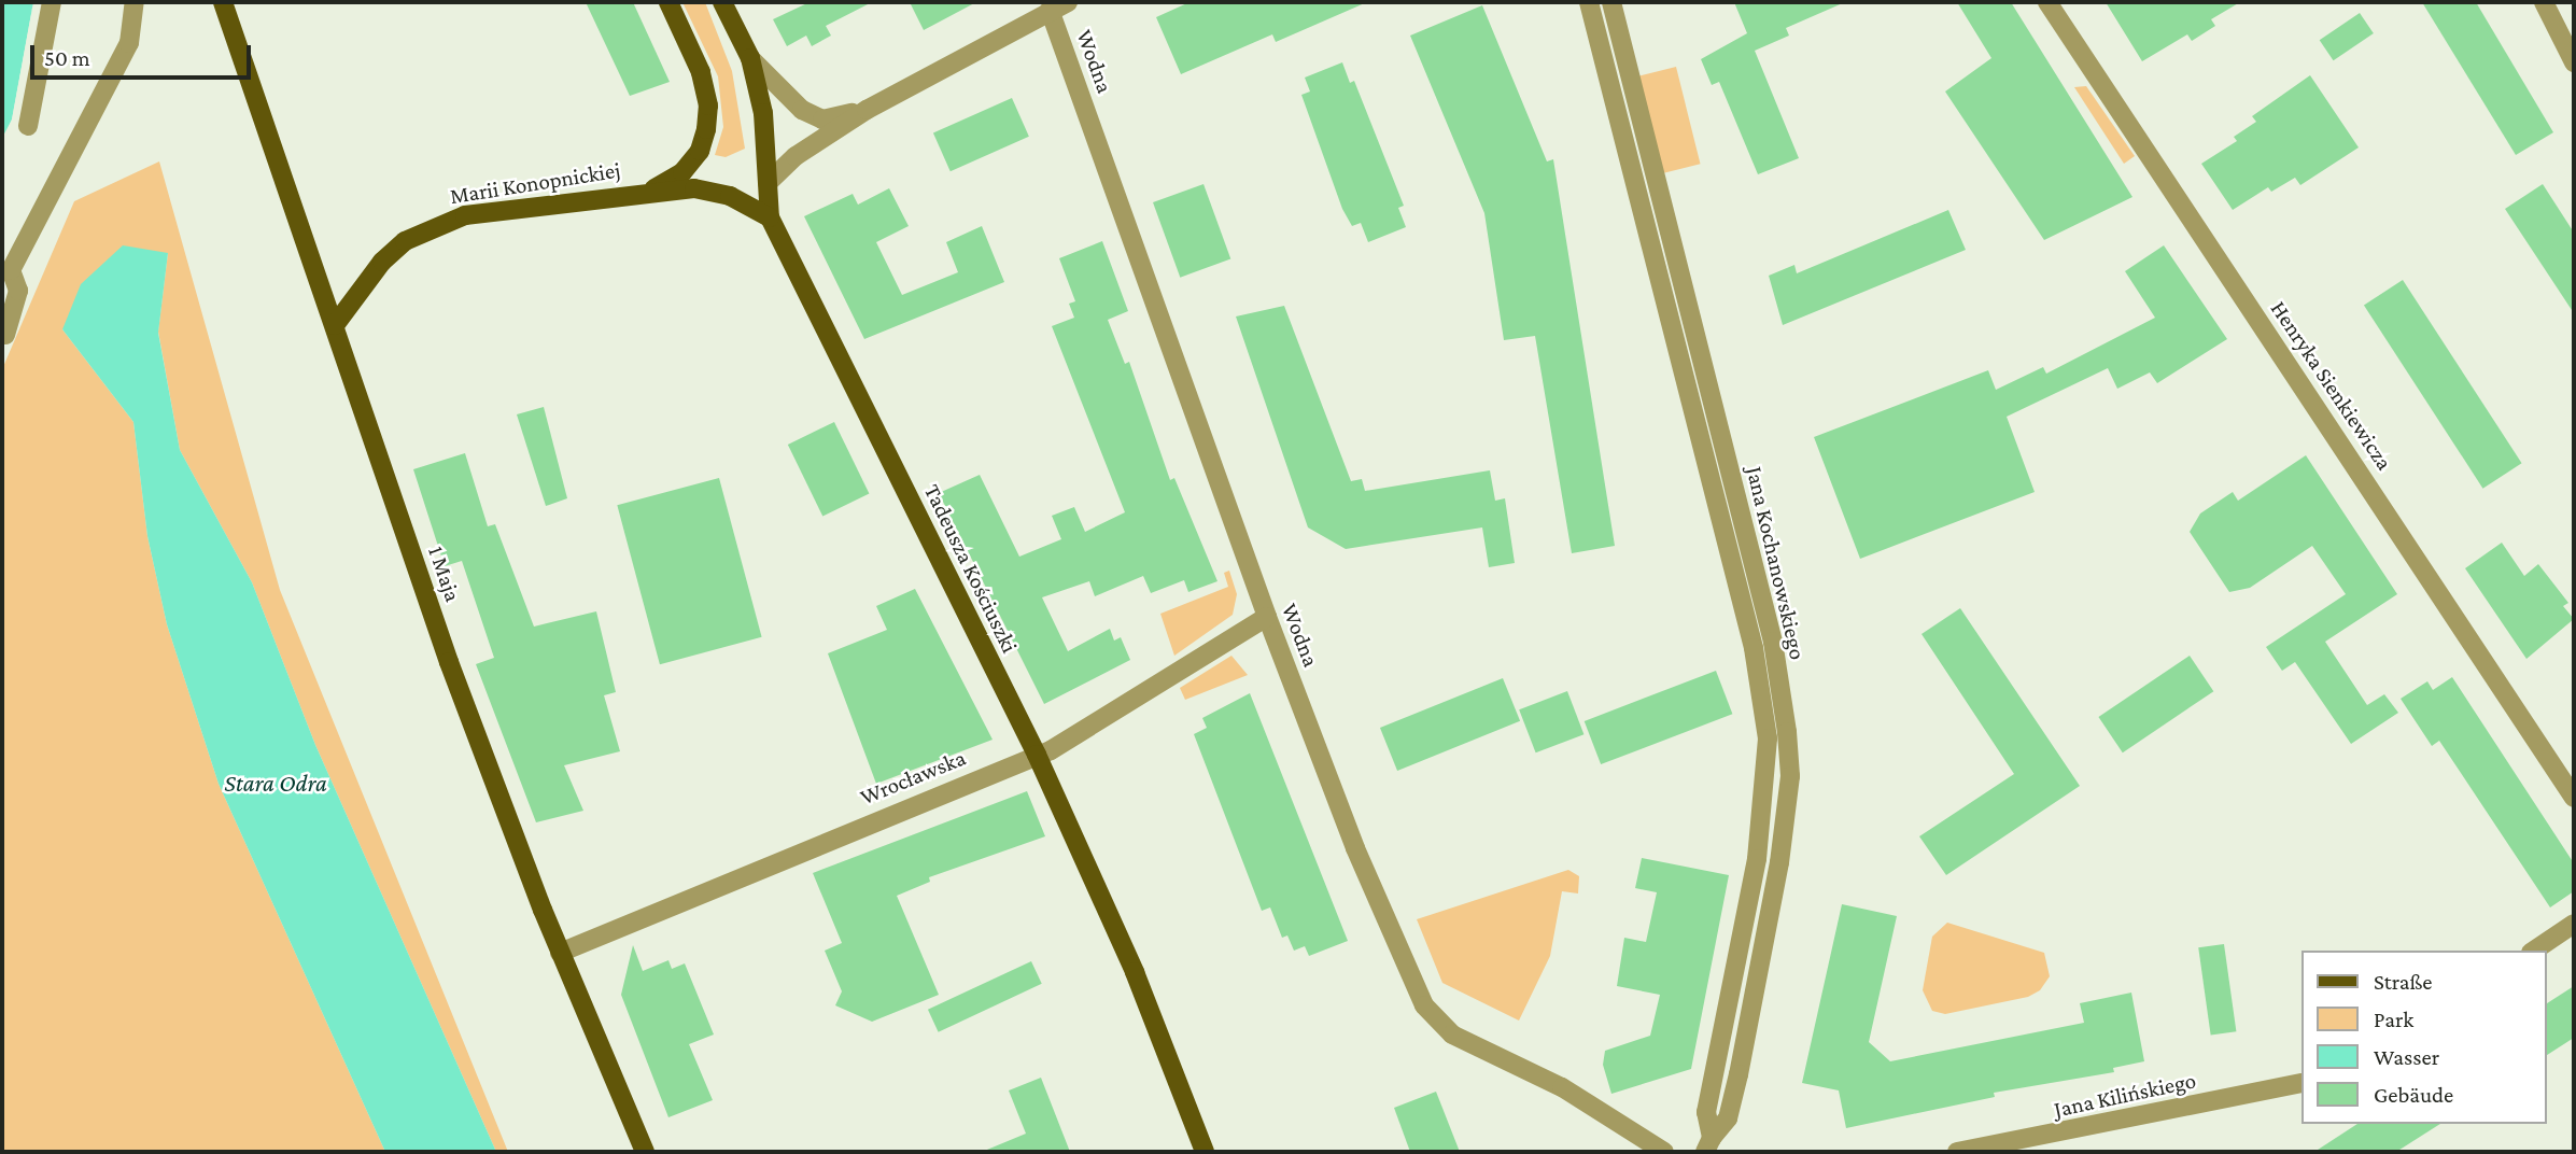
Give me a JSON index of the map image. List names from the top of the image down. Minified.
{"streets":{"main road":["Marii Konopnickiej","Tadeusza Kościuszki","1 Maja"],"street":["Wodna","Henryka Sienkiewicza","Jana Kochanowskiego","Wrocławska","Jana Kilińskiego"]},"crossings":[["Wodna","Wrocławska"],["Marii Konopnickiej","Tadeusza Kościuszki"],["Marii Konopnickiej","1 Maja"],["Tadeusza Kościuszki","Wrocławska"],["1 Maja","Wrocławska"]],"water":["Stara Odra"],"legend":["Straße","Park","Wasser","Gebäude"],"scale_bar":"50 m"}
